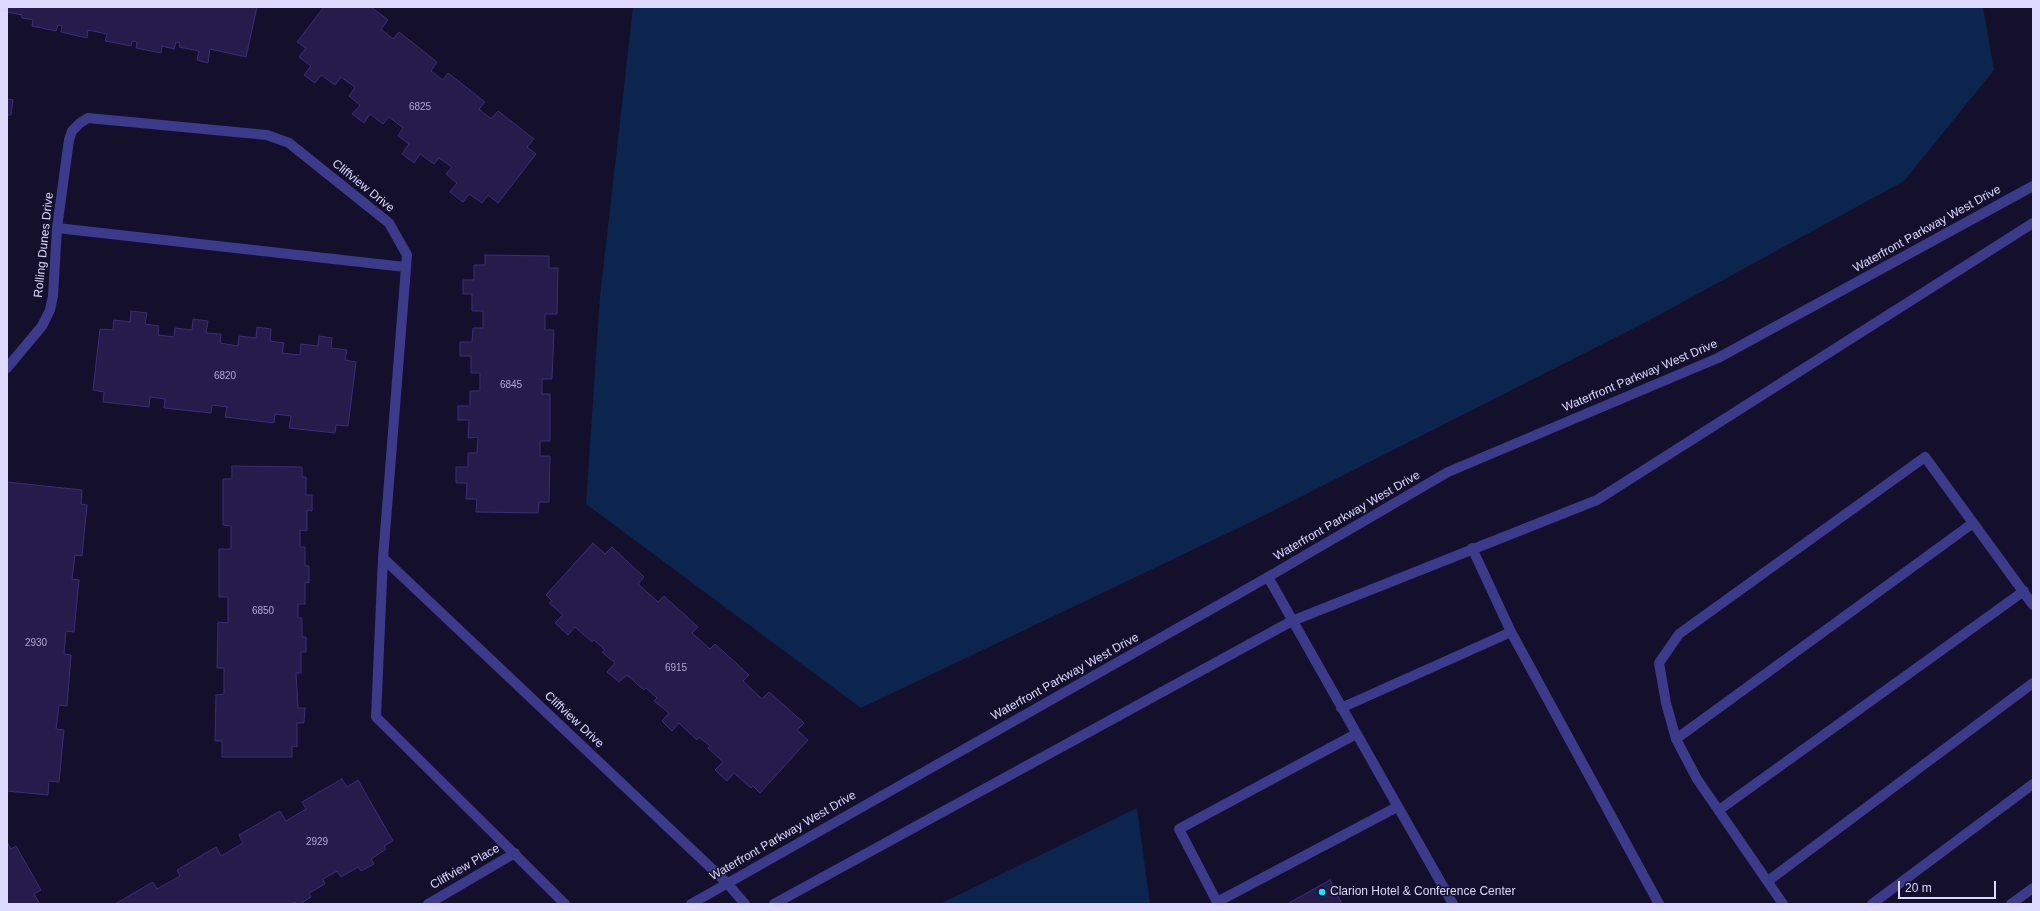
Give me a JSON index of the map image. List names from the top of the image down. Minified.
{"streets":{"street":["Cliffview Drive","Waterfront Parkway West Drive","Rolling Dunes Drive","Cliffview Place"]},"crossings":[["Cliffview Drive","Waterfront Parkway West Drive"],["Cliffview Drive","Rolling Dunes Drive"],["Cliffview Drive","Cliffview Place"]],"places":["Clarion Hotel & Conference Center"],"house_numbers":["6825","6820","6845","6850","2930","6915","2929"],"scale_bar":"20 m"}
